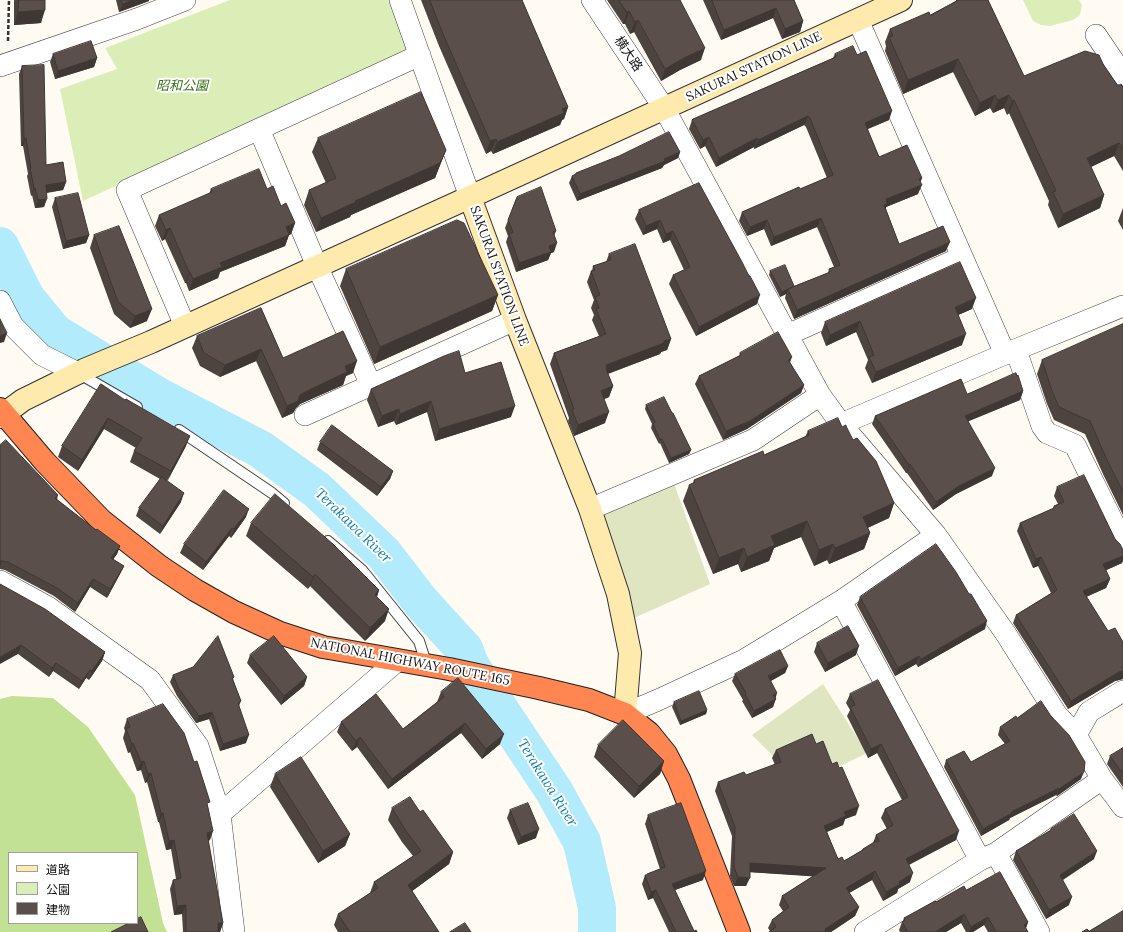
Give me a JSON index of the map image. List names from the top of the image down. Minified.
{"streets":{"highway":["NATIONAL HIGHWAY ROUTE 165"],"main road":["SAKURAI STATION LINE"],"street":["横大路"]},"crossings":[["横大路","SAKURAI STATION LINE"],["SAKURAI STATION LINE","NATIONAL HIGHWAY ROUTE 165"]],"water":["Terakawa River"],"parks":["昭和公園"],"legend":["道路","公園","建物"]}
